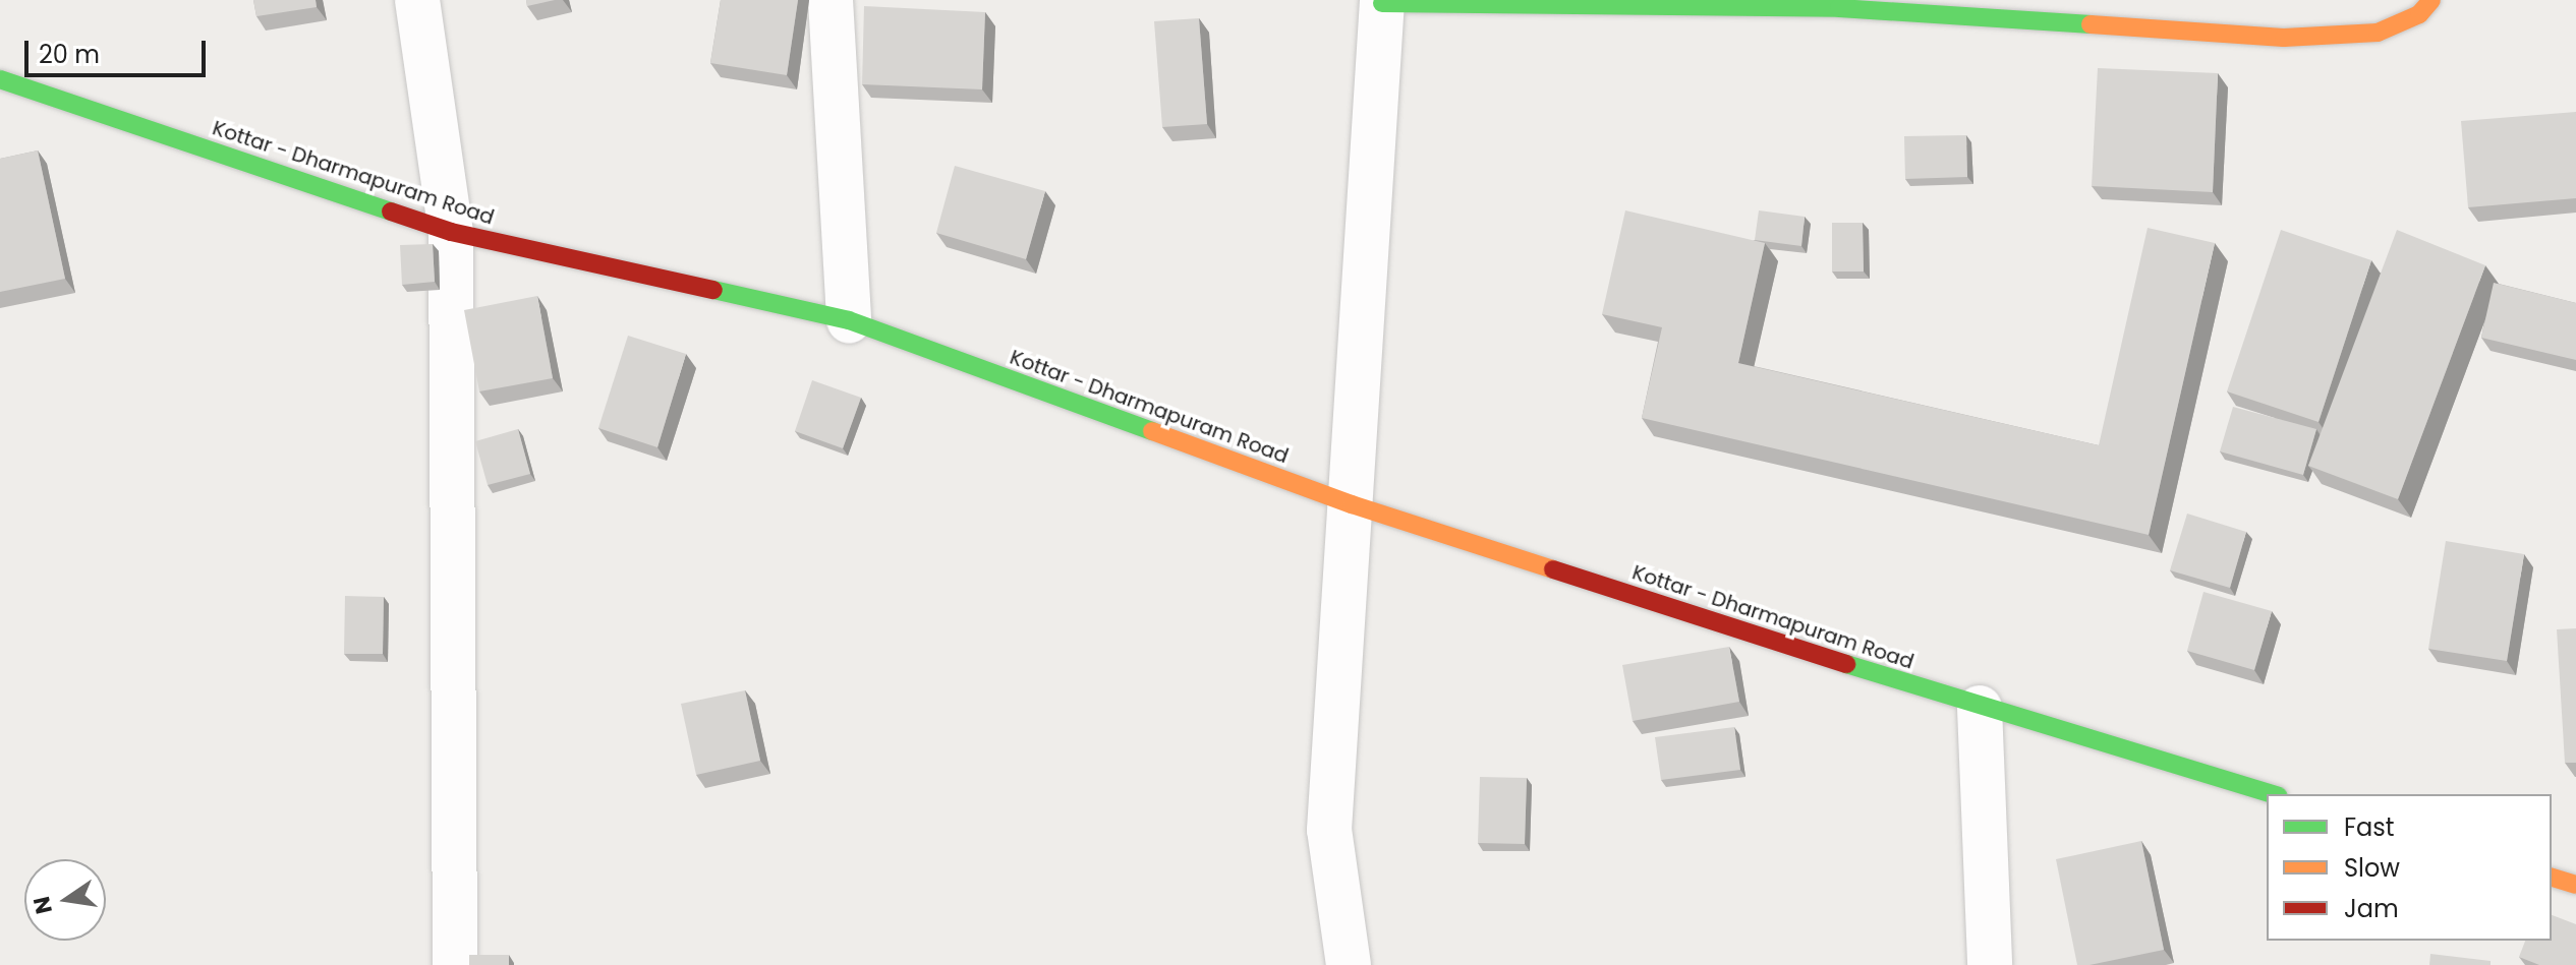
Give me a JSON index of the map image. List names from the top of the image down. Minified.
{"streets":{"main road":["Kottar - Dharmapuram Road"]},"legend":["Fast","Slow","Jam"],"scale_bar":"20 m","north":"left"}
